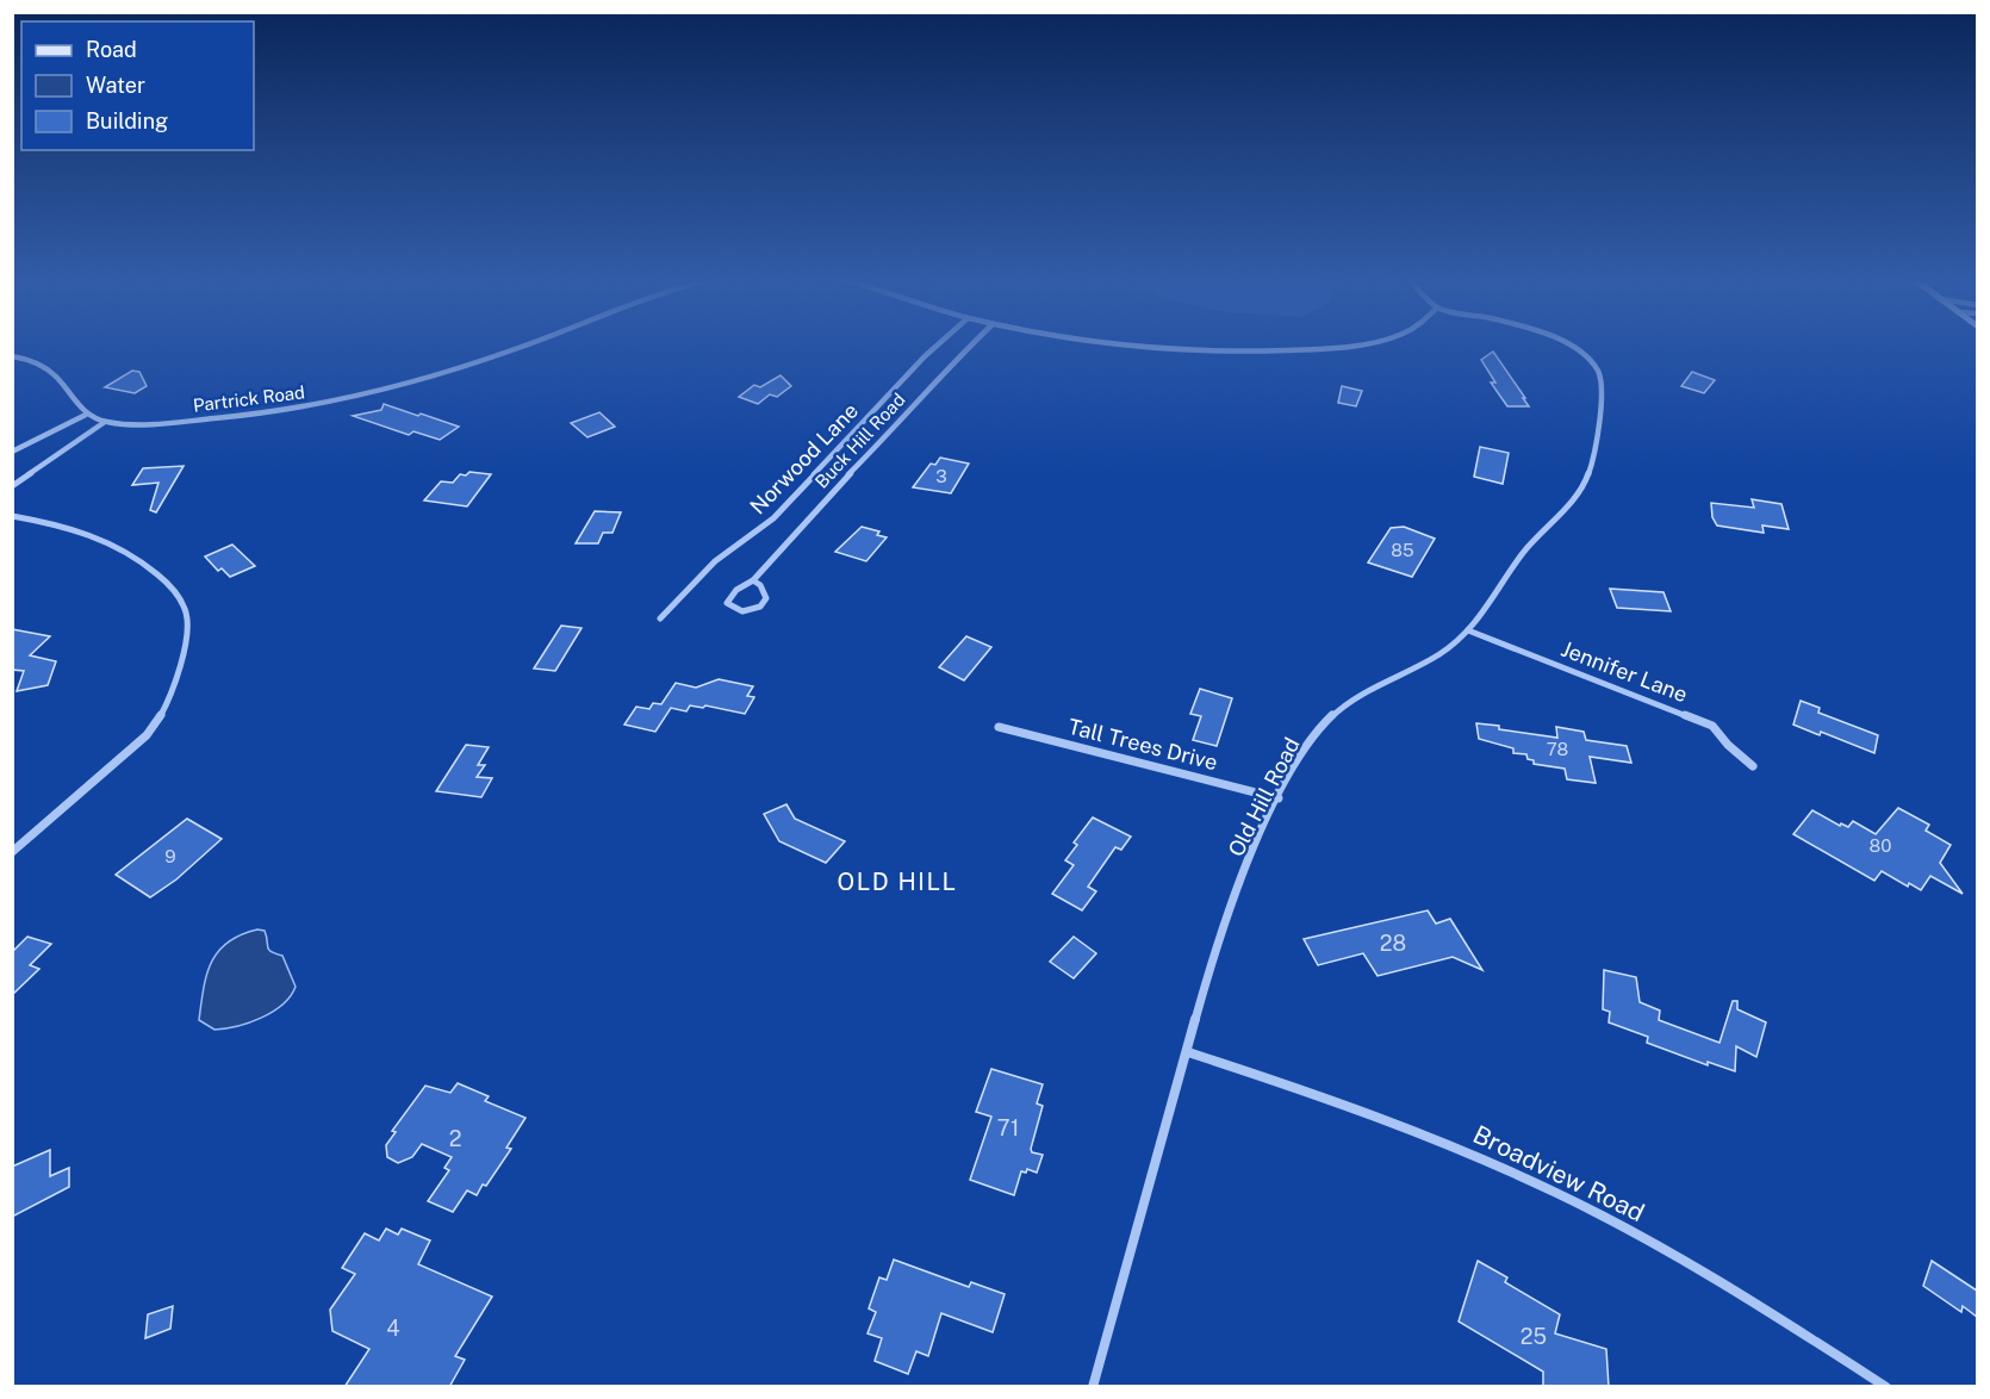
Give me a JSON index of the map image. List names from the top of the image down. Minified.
{"streets":{"street":["Partrick Road","Buck Hill Road","Norwood Lane","Jennifer Lane","Tall Trees Drive","Old Hill Road","Broadview Road"]},"crossings":[["Jennifer Lane","Old Hill Road"],["Tall Trees Drive","Old Hill Road"],["Old Hill Road","Broadview Road"]],"districts":["OLD HILL"],"house_numbers":["3","85","78","80","9","28","71","2","4","25"],"legend":["Road","Water","Building"]}
